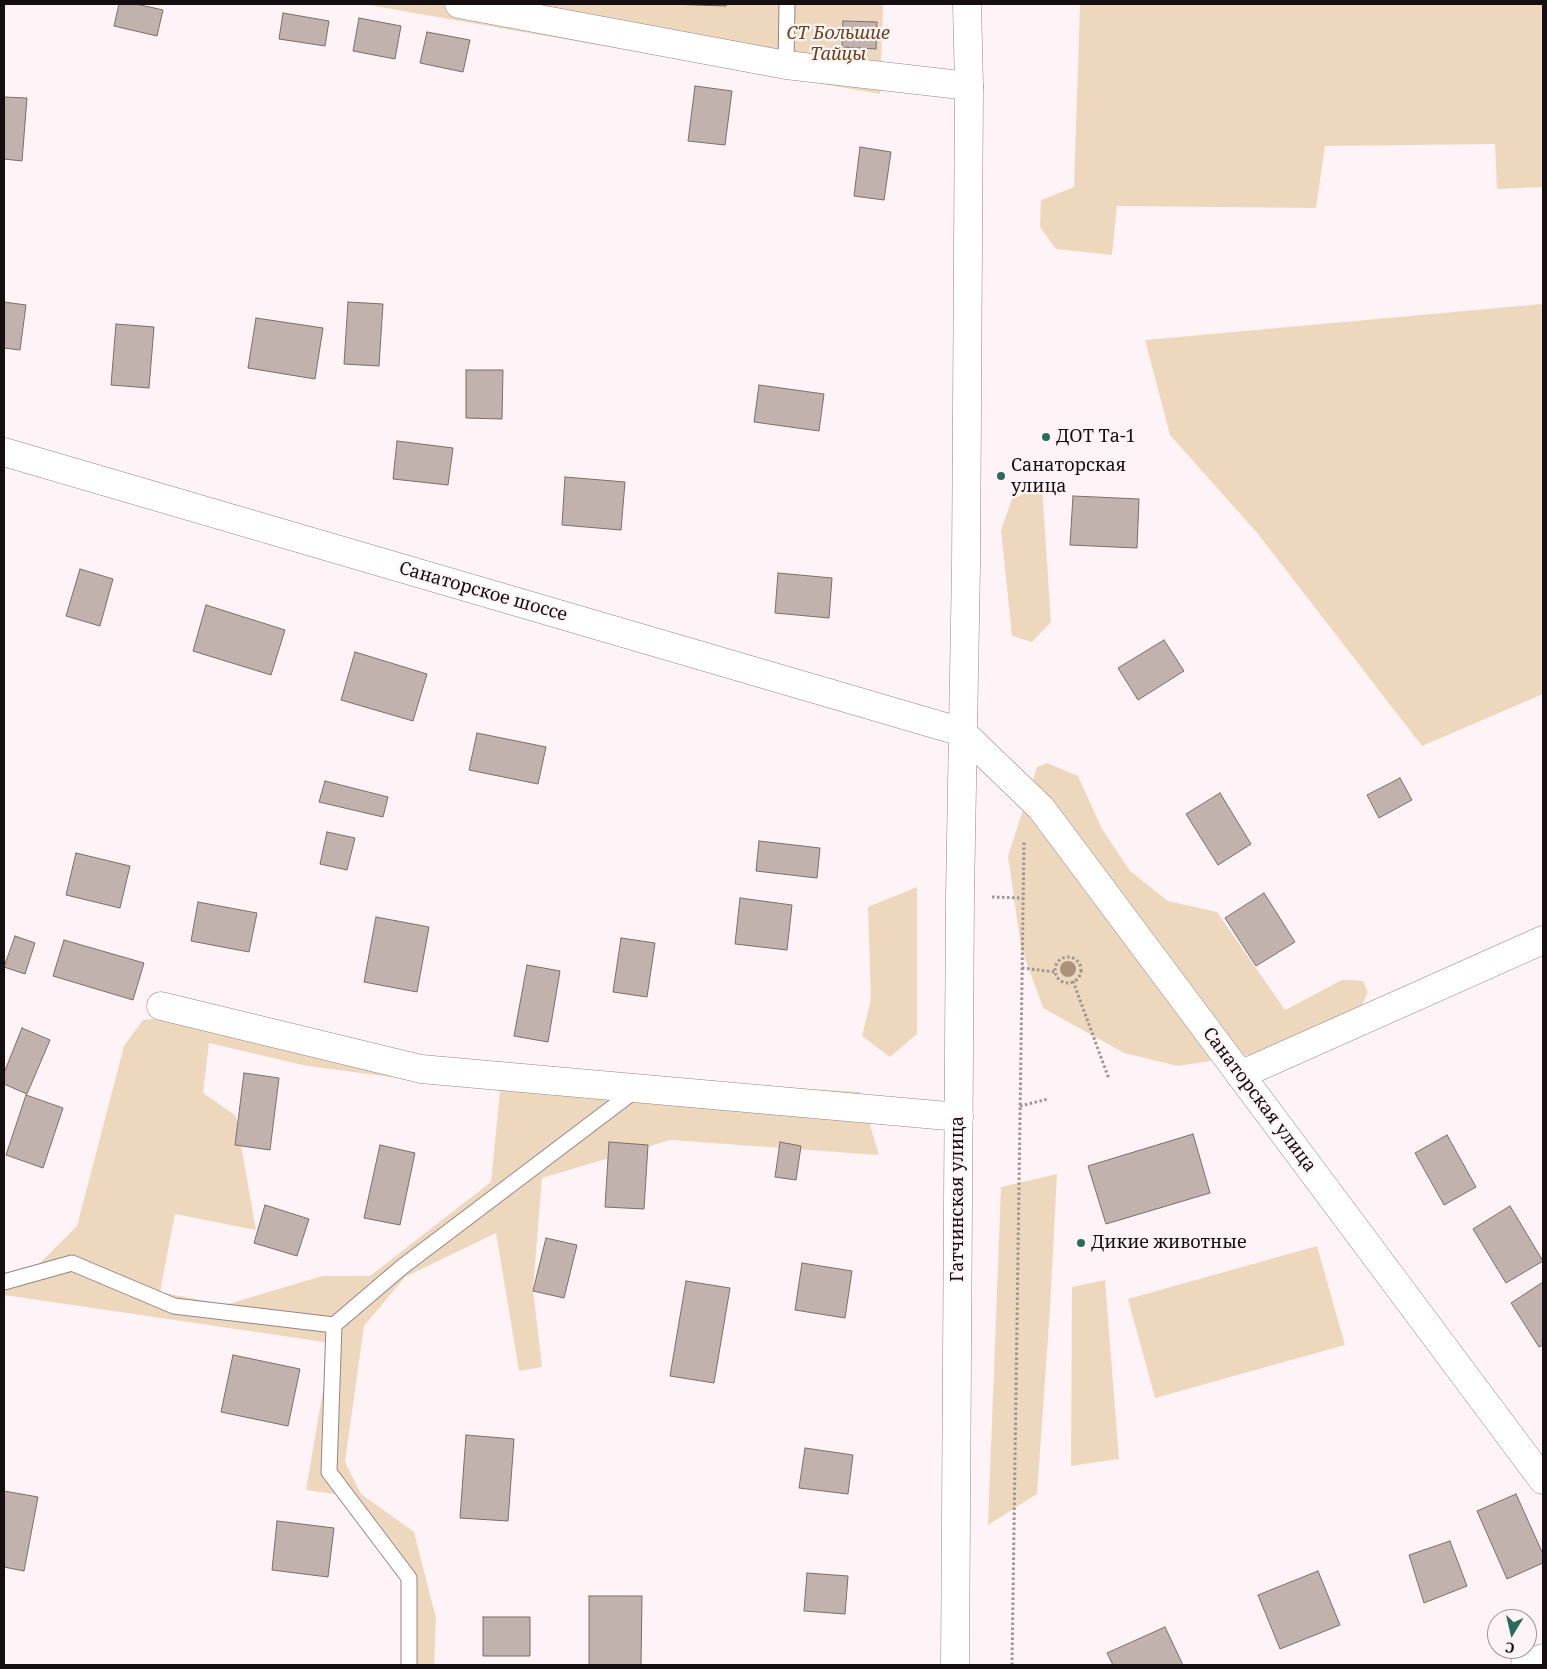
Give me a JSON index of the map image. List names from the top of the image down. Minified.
{"streets":{"street":["Санаторское шоссе","Санаторская улица","Гатчинская улица"]},"crossings":[["Санаторское шоссе","Санаторская улица"],["Санаторское шоссе","Гатчинская улица"],["Санаторская улица","Гатчинская улица"]],"parks":["СТ Большие Тайцы"],"places":["ДОТ Та-1","Санаторская улица","Дикие животные"],"north":"bottom"}
